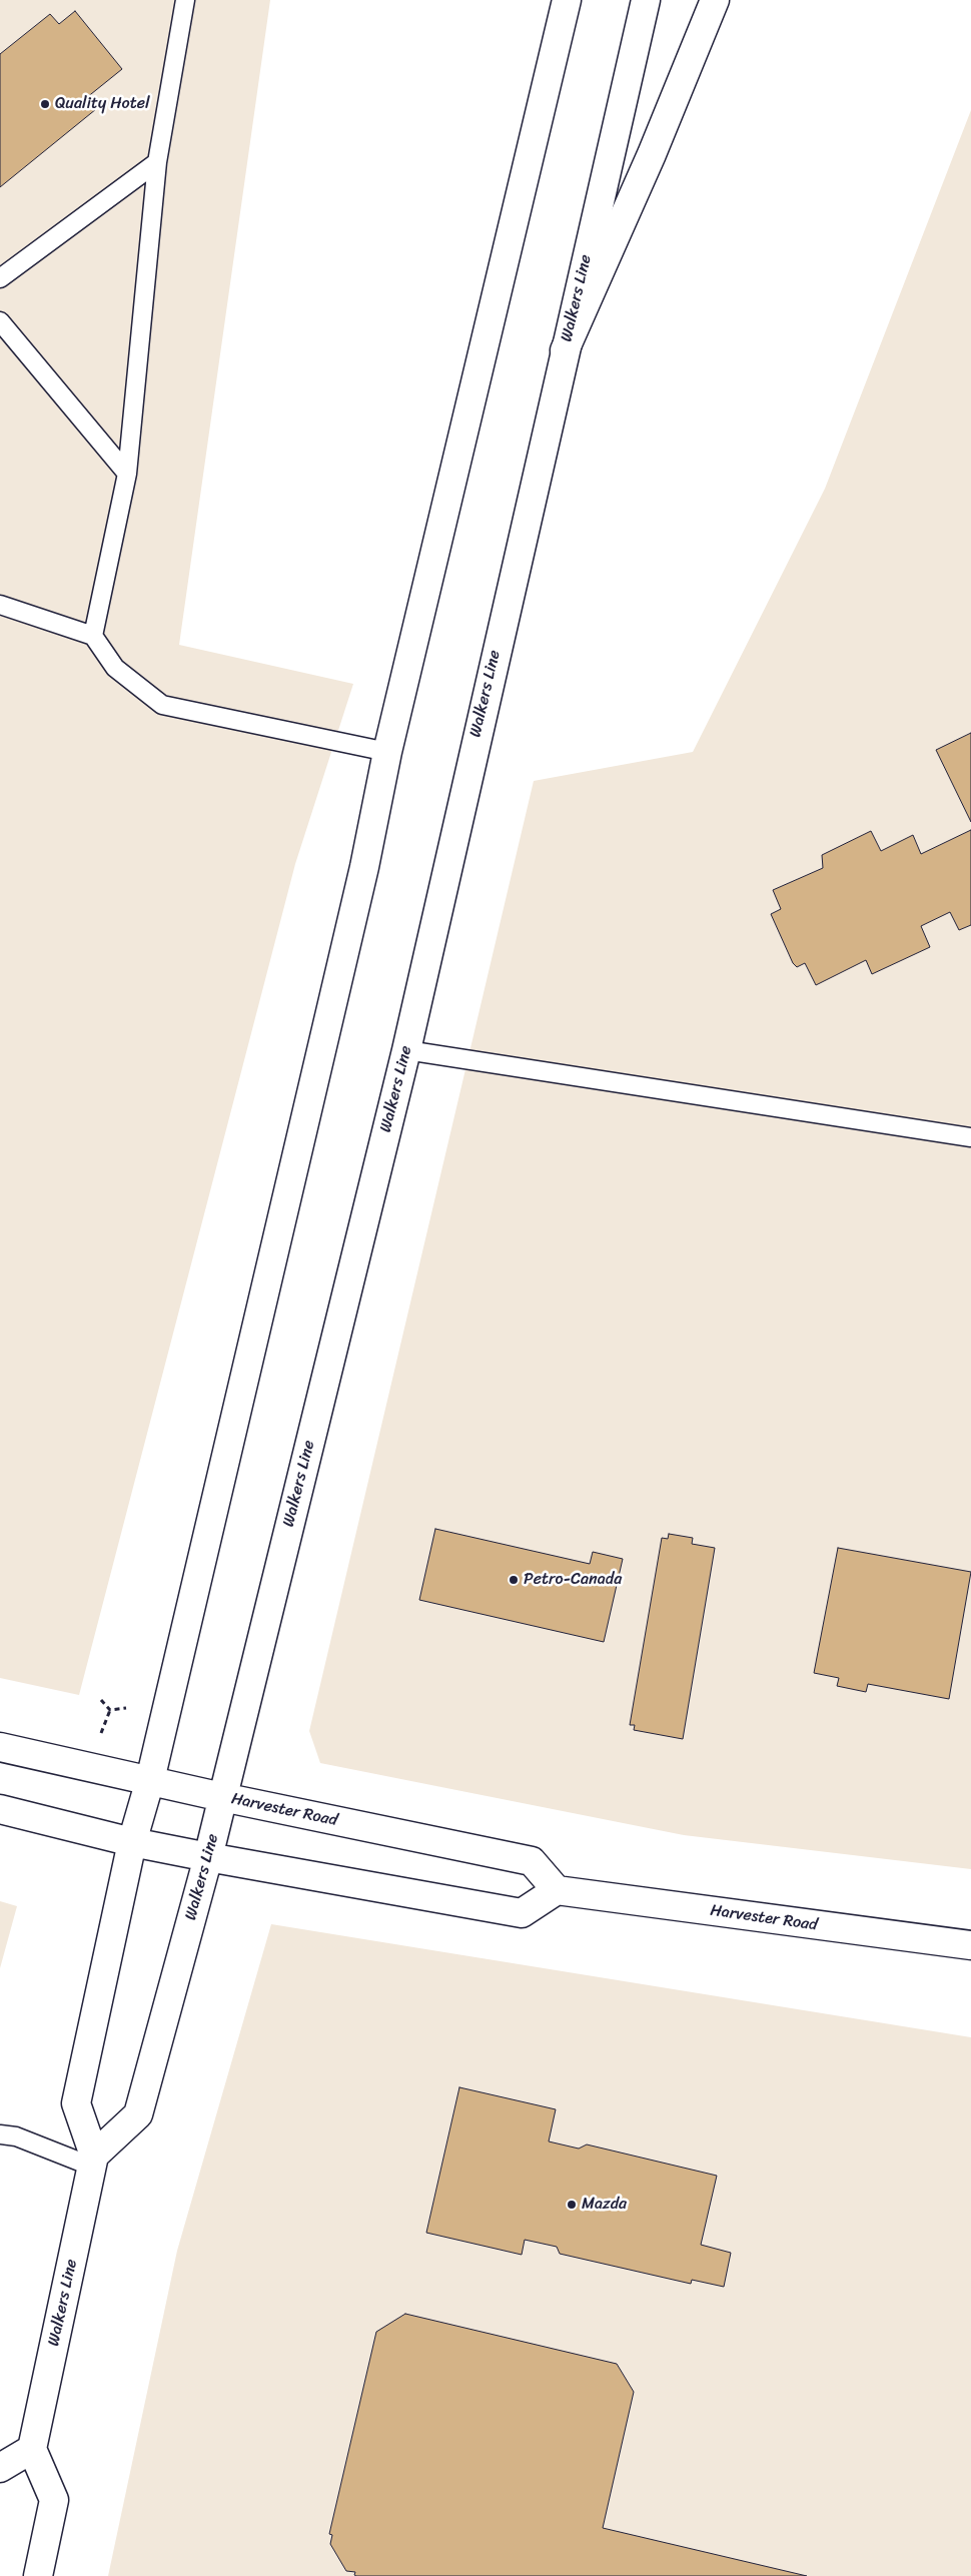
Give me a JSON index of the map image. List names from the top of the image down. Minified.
{"streets":{"main road":["Walkers Line","Harvester Road"]},"crossings":[["Walkers Line","Harvester Road"]],"places":["Quality Hotel","Petro-Canada","Mazda"]}
